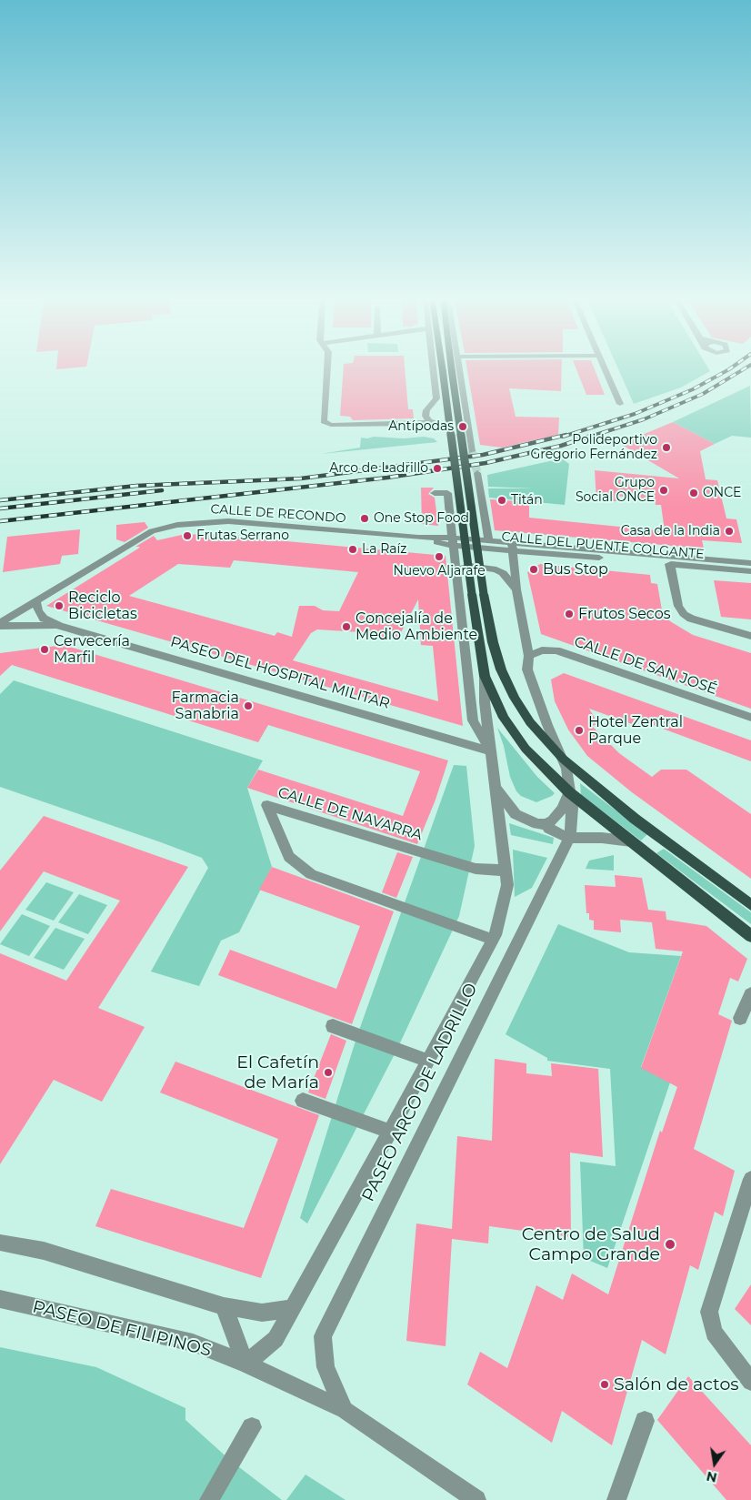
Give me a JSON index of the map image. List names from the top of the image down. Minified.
{"streets":{"main road":["PASEO ARCO DE LADRILLO"],"street":["CALLE DE RECONDO","CALLE DEL PUENTE COLGANTE","CALLE DE SAN JOSÉ","PASEO DEL HOSPITAL MILITAR","CALLE DE NAVARRA","PASEO DE FILIPINOS"]},"crossings":[["CALLE DE RECONDO","CALLE DEL PUENTE COLGANTE"],["CALLE DE RECONDO","PASEO DEL HOSPITAL MILITAR"],["CALLE DE RECONDO","PASEO ARCO DE LADRILLO"],["CALLE DEL PUENTE COLGANTE","PASEO ARCO DE LADRILLO"],["CALLE DE SAN JOSÉ","PASEO ARCO DE LADRILLO"],["PASEO DEL HOSPITAL MILITAR","PASEO ARCO DE LADRILLO"],["CALLE DE NAVARRA","PASEO ARCO DE LADRILLO"],["PASEO ARCO DE LADRILLO","PASEO DE FILIPINOS"]],"places":["Antípodas","Polideportivo Gregorio Fernández","Arco de Ladrillo","Grupo Social ONCE","ONCE","Titán","One Stop Food","Casa de la India","Frutas Serrano","La Raíz","Nuevo Aljarafe","Bus Stop","Reciclo Bicicletas","Frutos Secos","Concejalía de Medio Ambiente","Cervecería Marfil","Farmacia Sanabria","Hotel Zentral Parque","El Cafetín de María","Centro de Salud Campo Grande","Salón de actos"],"north":"bottom"}
